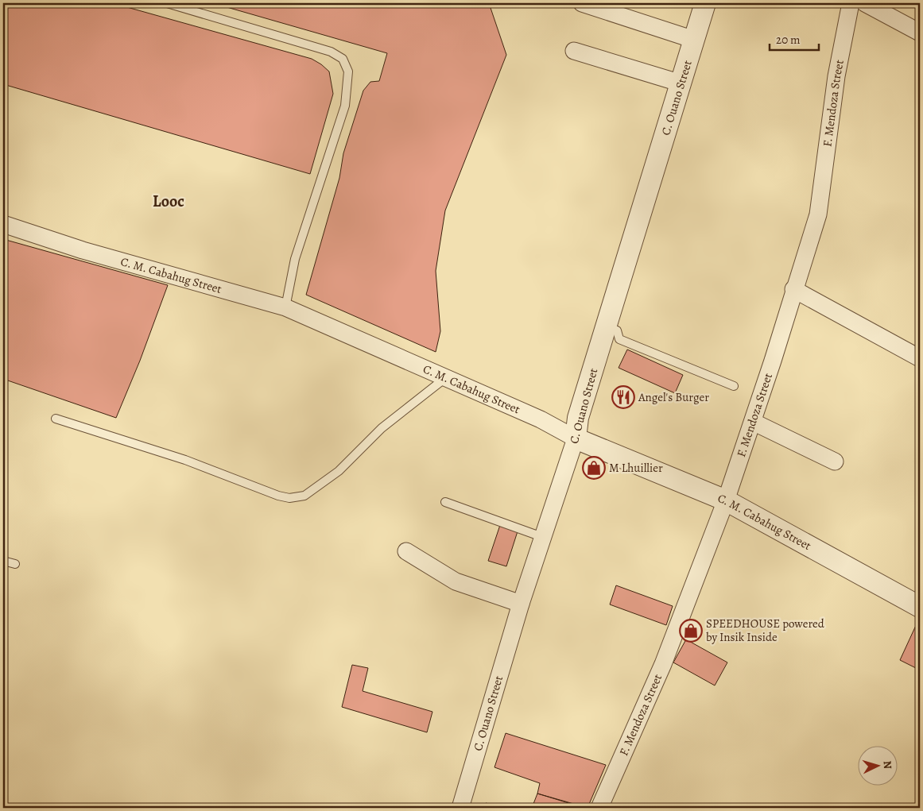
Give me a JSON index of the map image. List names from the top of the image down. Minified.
{"streets":{"street":["C. Ouano Street","F. Mendoza Street","C. M. Cabahug Street"]},"crossings":[["C. Ouano Street","C. M. Cabahug Street"],["F. Mendoza Street","C. M. Cabahug Street"]],"districts":["Looc"],"places":{"restaurant":["Angel's Burger"],"shop":["M Lhuillier","SPEEDHOUSE powered by Insik Inside"]},"scale_bar":"20 m","north":"right"}
